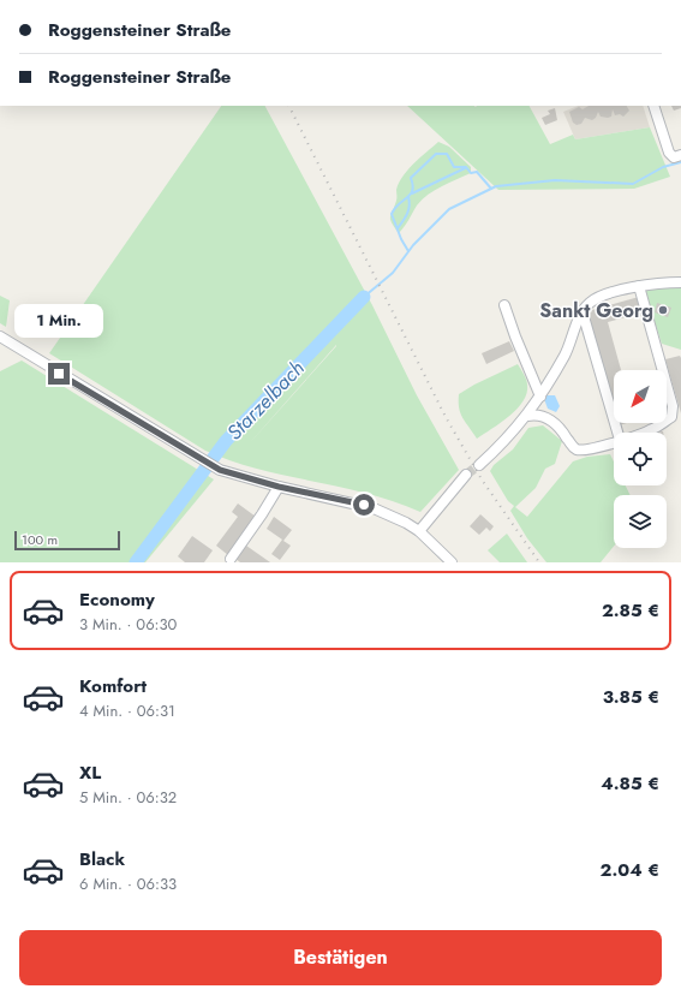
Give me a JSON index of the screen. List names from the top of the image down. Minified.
{"water":["Starzelbach"],"places":["Sankt Georg"],"scale_bar":"100 m","north":"bottom left","page":{"banner":["Roggensteiner Straße","Roggensteiner Straße"],"bubble":"1 Min.","scale":"100 m","list":[{"name":"Economy","note":"3 Min. · 06:30","value":"2.85 €"},{"name":"Komfort","note":"4 Min. · 06:31","value":"3.85 €"},{"name":"XL","note":"5 Min. · 06:32","value":"4.85 €"},{"name":"Black","note":"6 Min. · 06:33","value":"2.04 €"}],"buttons":"Bestätigen"}}
